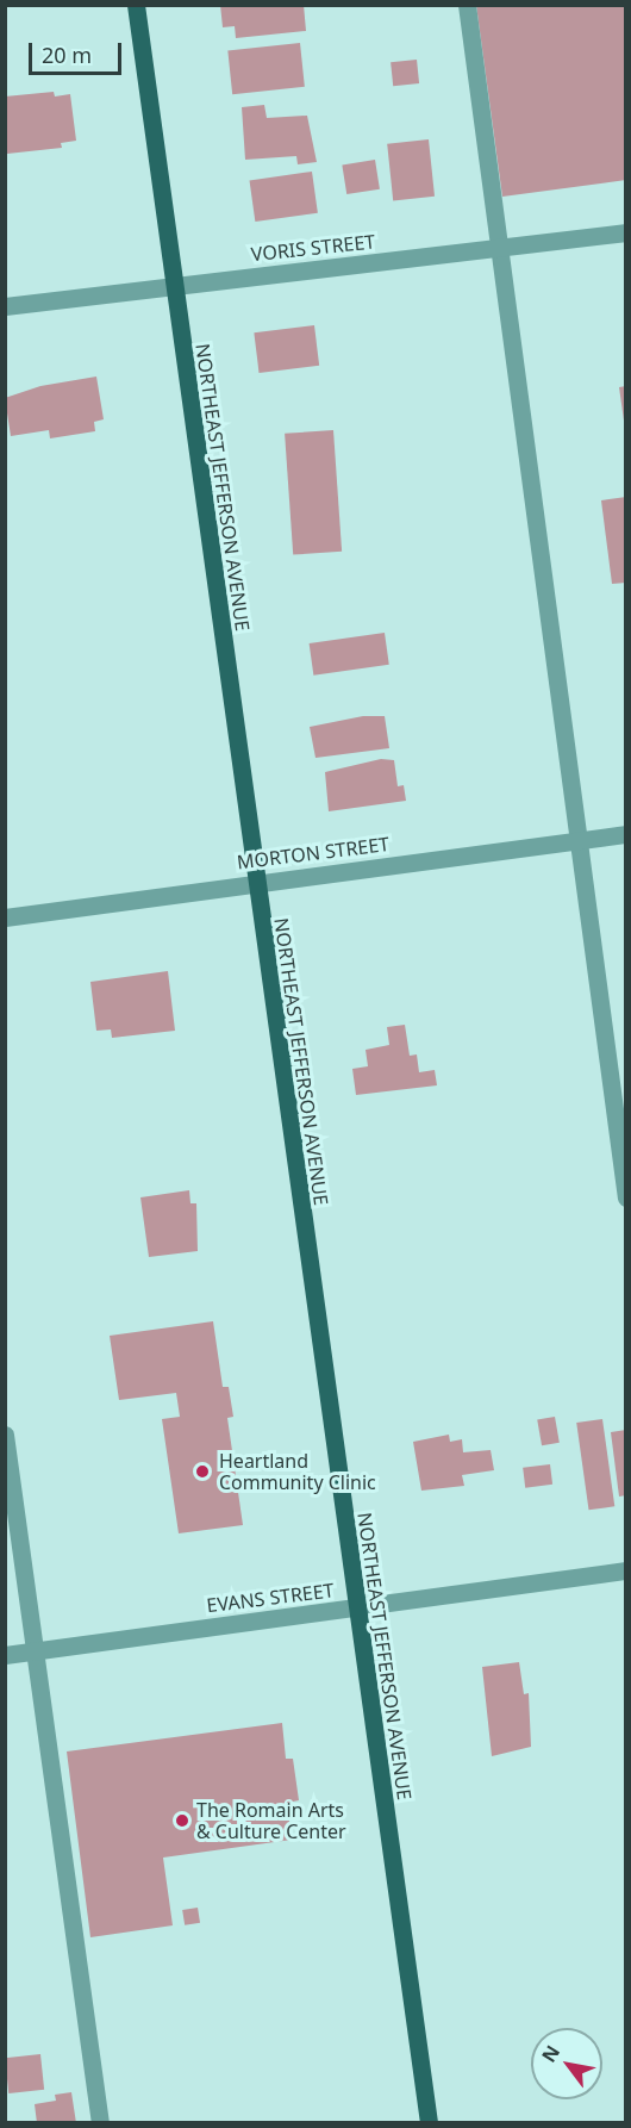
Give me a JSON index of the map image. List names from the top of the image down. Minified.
{"streets":{"main road":["NORTHEAST JEFFERSON AVENUE"],"street":["VORIS STREET","MORTON STREET","EVANS STREET"]},"crossings":[["VORIS STREET","NORTHEAST JEFFERSON AVENUE"],["NORTHEAST JEFFERSON AVENUE","MORTON STREET"],["NORTHEAST JEFFERSON AVENUE","EVANS STREET"]],"places":["Heartland Community Clinic","The Romain Arts & Culture Center"],"scale_bar":"20 m","north":"top left"}
